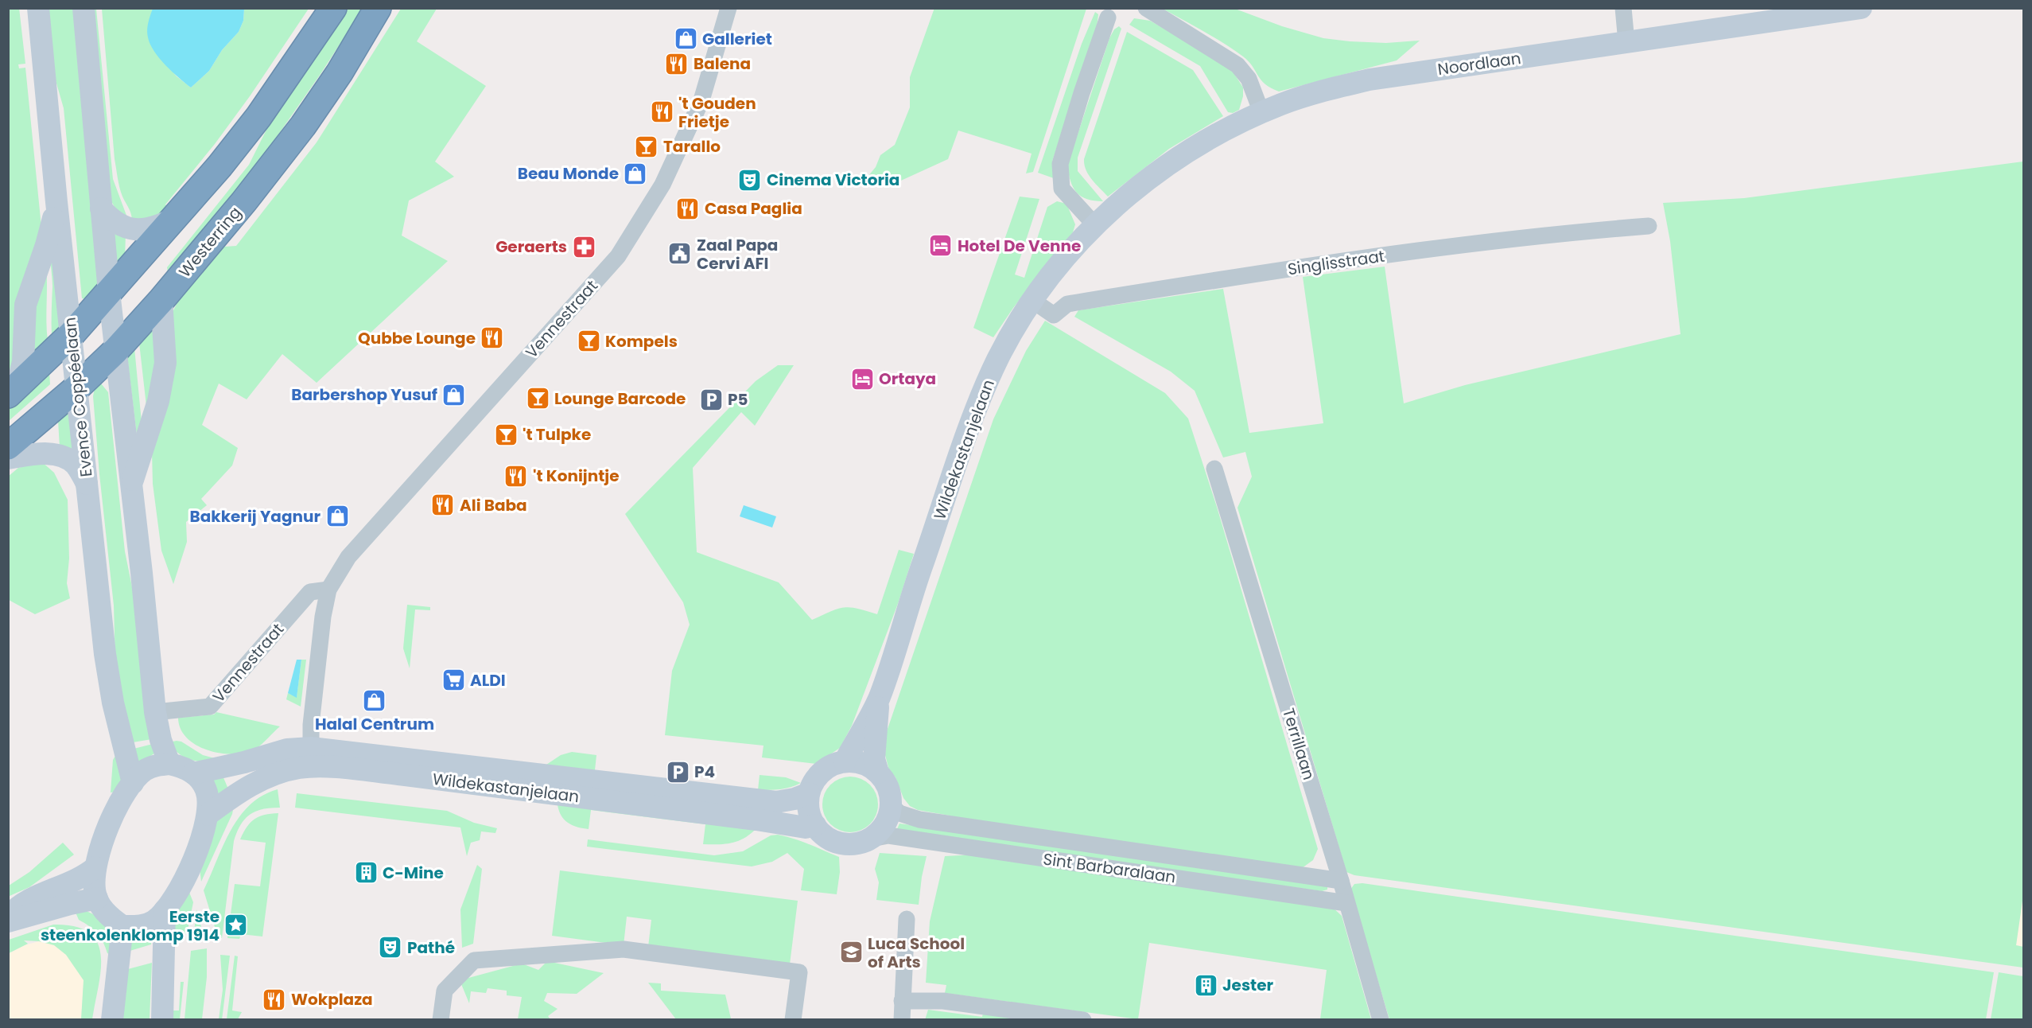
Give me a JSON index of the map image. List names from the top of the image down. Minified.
{"streets":{"highway":["Westerring"],"street":["Noordlaan","Singlisstraat","Vennestraat","Evence Coppéelaan","Wildekastanjelaan","Terrillaan","Sint Barbaralaan"]},"crossings":[["Noordlaan","Wildekastanjelaan"],["Westerring","Evence Coppéelaan"],["Singlisstraat","Wildekastanjelaan"],["Vennestraat","Wildekastanjelaan"],["Evence Coppéelaan","Wildekastanjelaan"],["Wildekastanjelaan","Sint Barbaralaan"],["Terrillaan","Sint Barbaralaan"]],"places":{"shop":["Galleriet","Beau Monde","Barbershop Yusuf","Bakkerij Yagnur","Halal Centrum"],"restaurant":["Balena","'t Gouden Frietje","Casa Paglia","Qubbe Lounge","'t Konijntje","Ali Baba","Wokplaza"],"bar":["Tarallo","Kompels","Lounge Barcode","'t Tulpke"],"theatre":["Cinema Victoria","Pathé"],"hotel":["Hotel De Venne","Ortaya"],"pharmacy":["Geraerts"],"public building":["Zaal Papa Cervi AFI"],"parking":["P5","P4"],"supermarket":["ALDI"],"building":["C-Mine","Jester"],"place":["Eerste steenkolenklomp 1914"],"school or university":["Luca School of Arts"]}}
